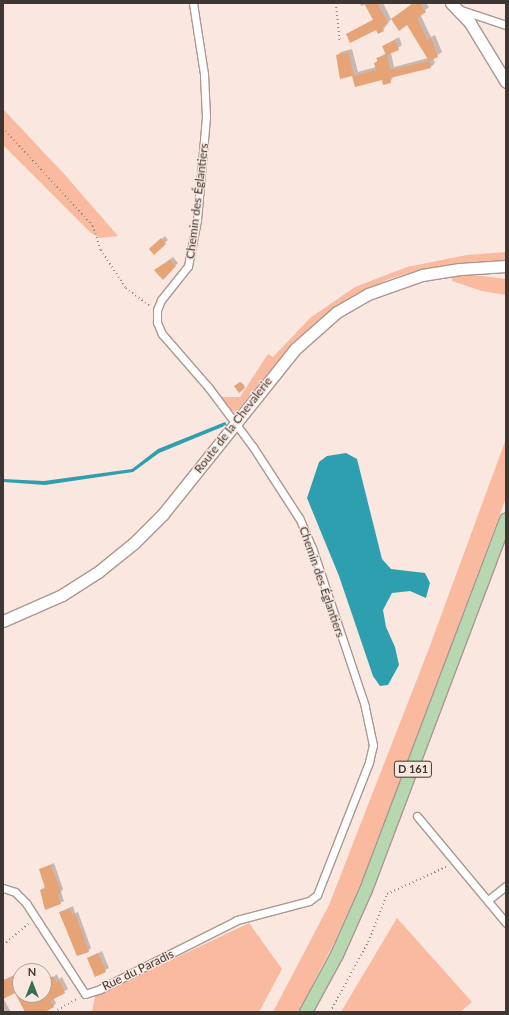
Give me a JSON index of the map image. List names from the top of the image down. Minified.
{"streets":{"main road":["D 161"],"street":["Chemin des Églantiers","Route de la Chevalerie","Rue du Paradis"]},"crossings":[["Chemin des Églantiers","Route de la Chevalerie"],["Chemin des Églantiers","Rue du Paradis"]],"north":"top"}
